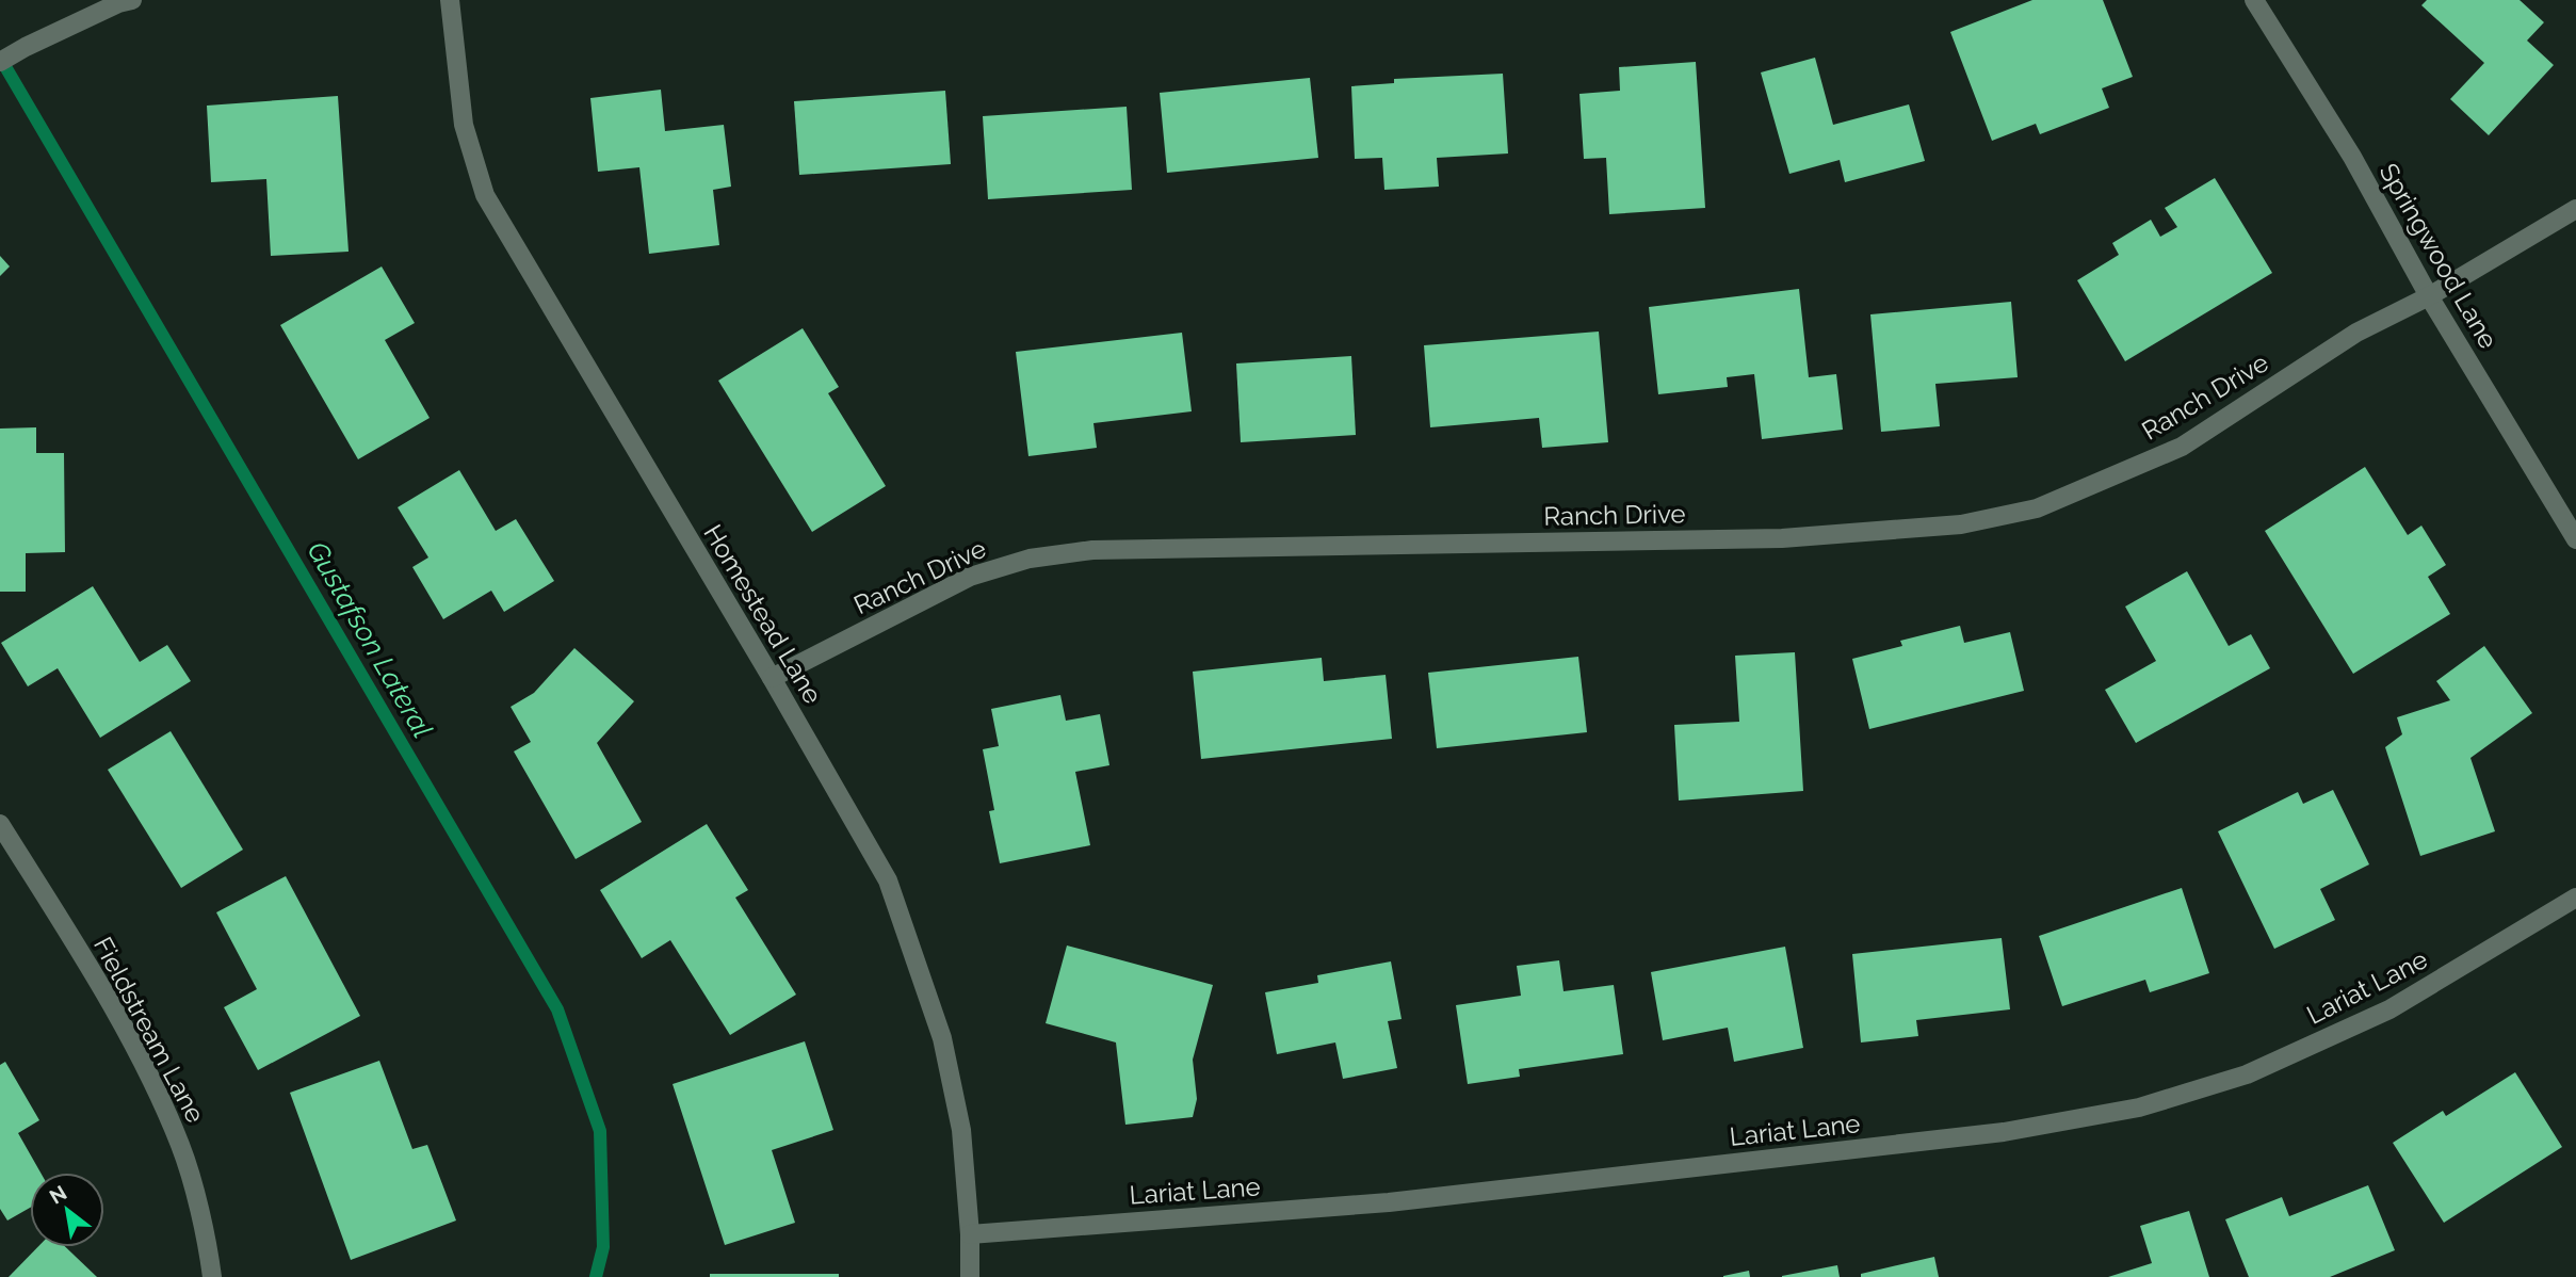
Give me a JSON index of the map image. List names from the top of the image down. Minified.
{"streets":{"street":["Springwood Lane","Ranch Drive","Homestead Lane","Lariat Lane","Fieldstream Lane"]},"crossings":[["Springwood Lane","Ranch Drive"],["Ranch Drive","Homestead Lane"],["Homestead Lane","Lariat Lane"]],"water":["Gustafson Lateral"],"north":"top left"}
